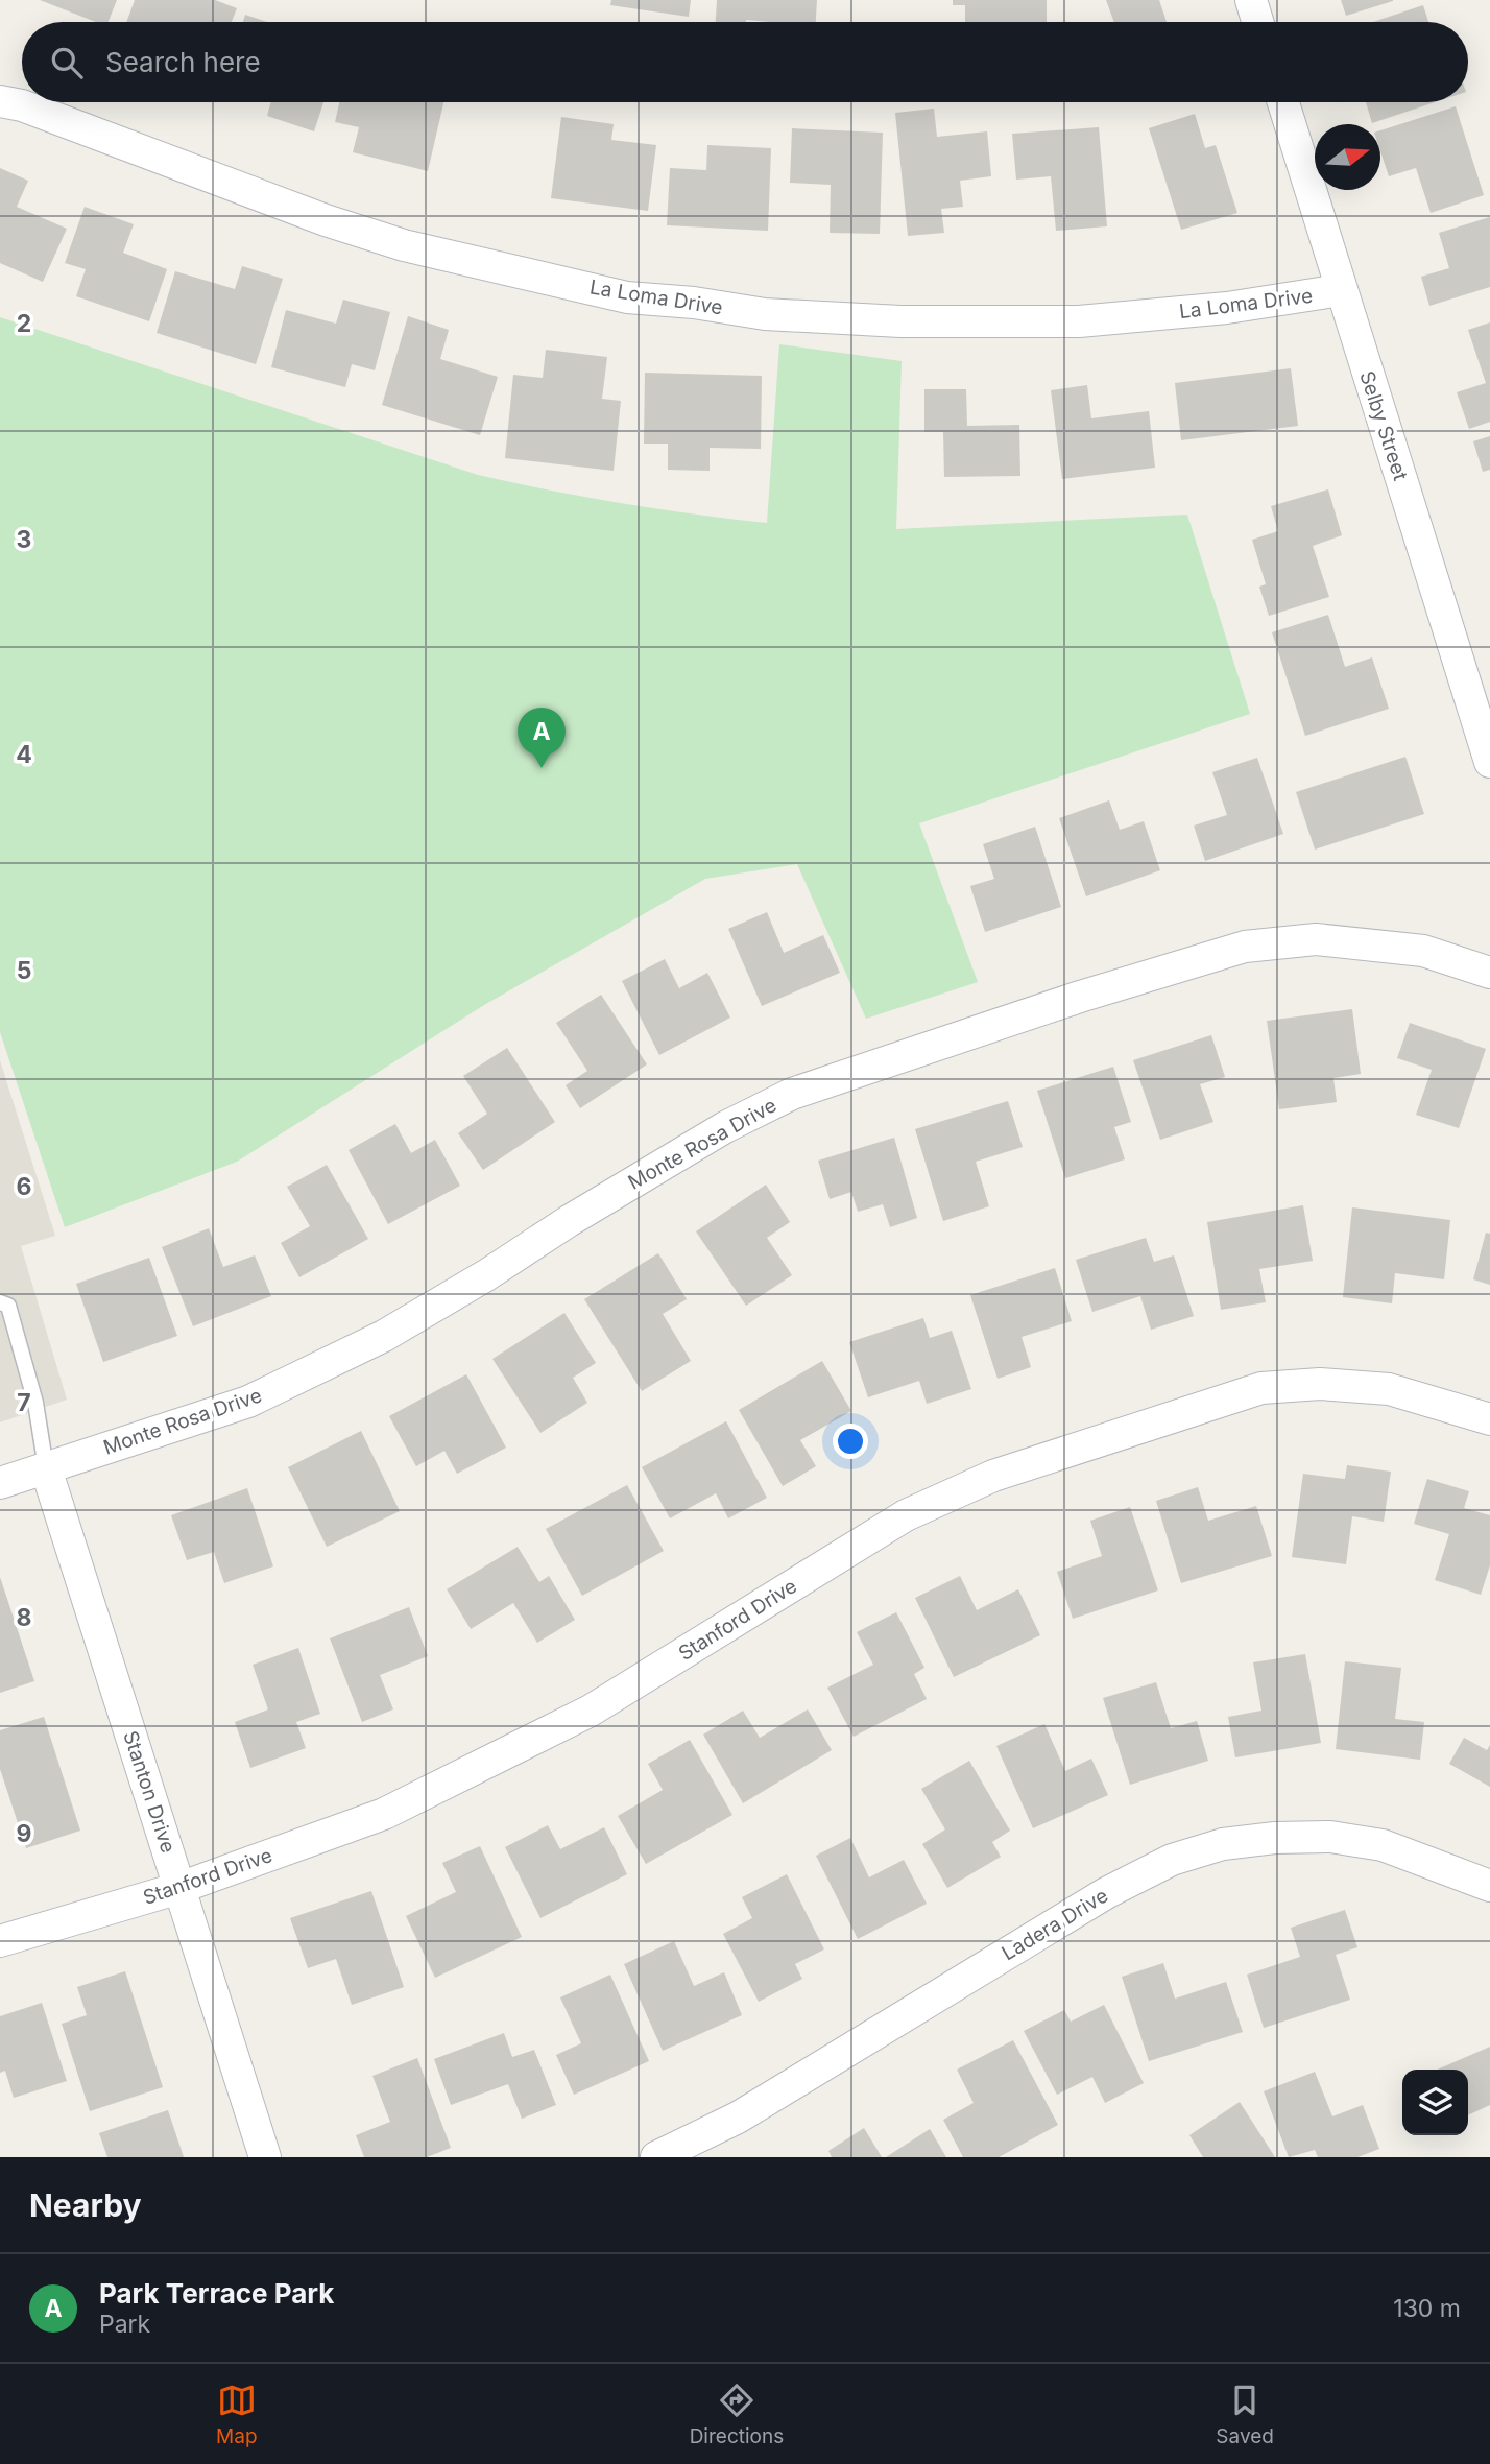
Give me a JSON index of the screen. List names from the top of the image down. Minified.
{"streets":{"street":["La Loma Drive","Selby Street","Monte Rosa Drive","Stanford Drive","Stanton Drive","Ladera Drive"]},"crossings":[["La Loma Drive","Selby Street"],["Monte Rosa Drive","Stanton Drive"],["Stanford Drive","Stanton Drive"]],"north":"right","page":{"search":"Search here","pins":"A","heading":"Nearby","list":[{"mark":"A","name":"Park Terrace Park","note":"Park","value":"130 m"}],"nav":["Map","Directions","Saved"]},"grid":{"rows":["2","3","4","5","6","7","8","9"]}}
